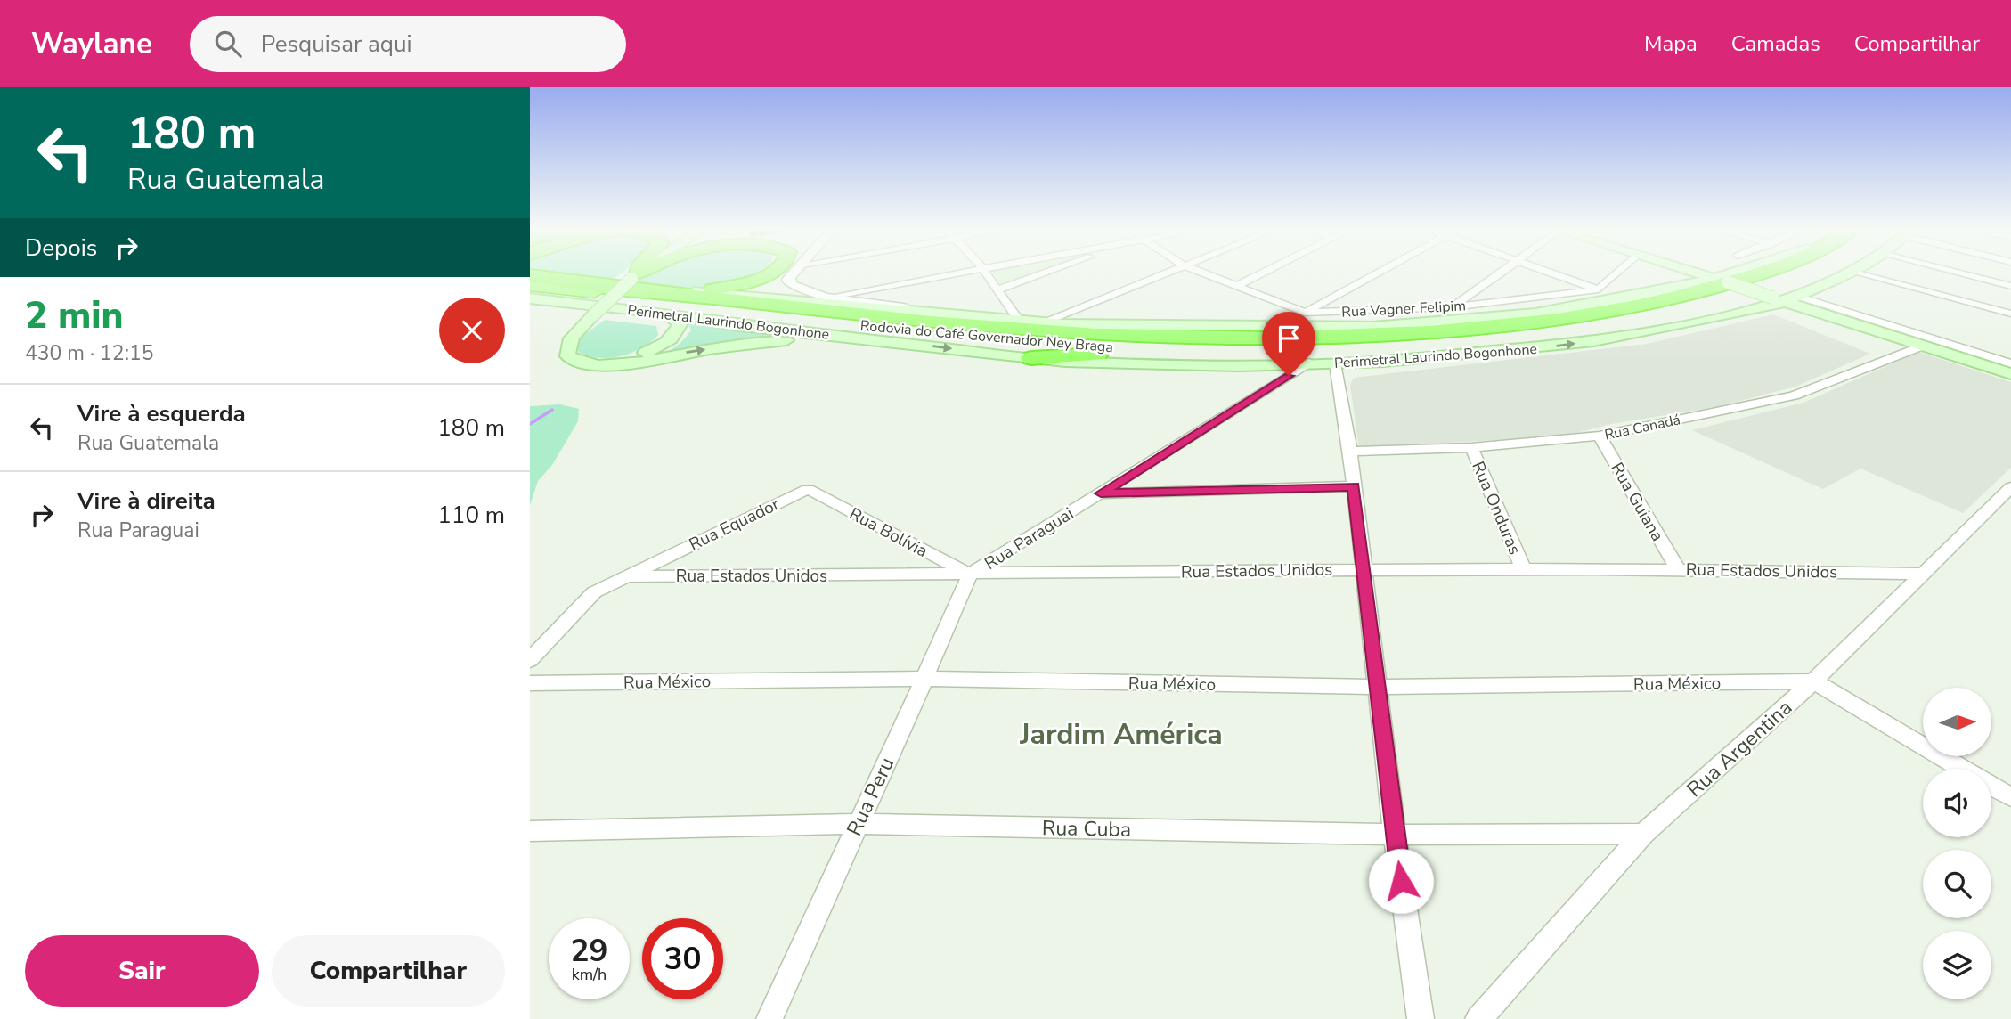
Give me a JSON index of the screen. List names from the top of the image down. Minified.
{"streets":{"highway":["Rodovia do Café Governador Ney Braga"],"main road":["Perimetral Laurindo Bogonhone"],"street":["Rua Vagner Felipim","Rua Canadá","Rua Guiana","Rua Onduras","Rua Equador","Rua Bolívia","Rua Paraguai","Rua Estados Unidos","Rua México","Rua Argentina","Rua Peru","Rua Cuba"]},"crossings":[["Perimetral Laurindo Bogonhone","Rua Paraguai"],["Rua Canadá","Rua Guiana"],["Rua Canadá","Rua Onduras"],["Rua Guiana","Rua Estados Unidos"],["Rua Onduras","Rua Estados Unidos"],["Rua Equador","Rua Bolívia"],["Rua Equador","Rua Estados Unidos"],["Rua Bolívia","Rua Paraguai"],["Rua Bolívia","Rua Estados Unidos"],["Rua Bolívia","Rua Peru"],["Rua Paraguai","Rua Estados Unidos"],["Rua Paraguai","Rua Peru"],["Rua Estados Unidos","Rua Argentina"],["Rua Estados Unidos","Rua Peru"],["Rua México","Rua Argentina"],["Rua México","Rua Peru"],["Rua Argentina","Rua Cuba"],["Rua Peru","Rua Cuba"]],"districts":["Jardim América"],"north":"right","page":{"header":"Waylane","search":"Pesquisar aqui","nav":["Mapa","Camadas","Compartilhar"],"turn":["180 m","Rua Guatemala"],"then":"Depois","heading":["2 min","430 m · 12:15"],"list":[{"name":"Vire à esquerda","note":"Rua Guatemala","value":"180 m"},{"name":"Vire à direita","note":"Rua Paraguai","value":"110 m"}],"speed":"29 km/h","limit":"30","buttons":["Sair","Compartilhar"]}}
